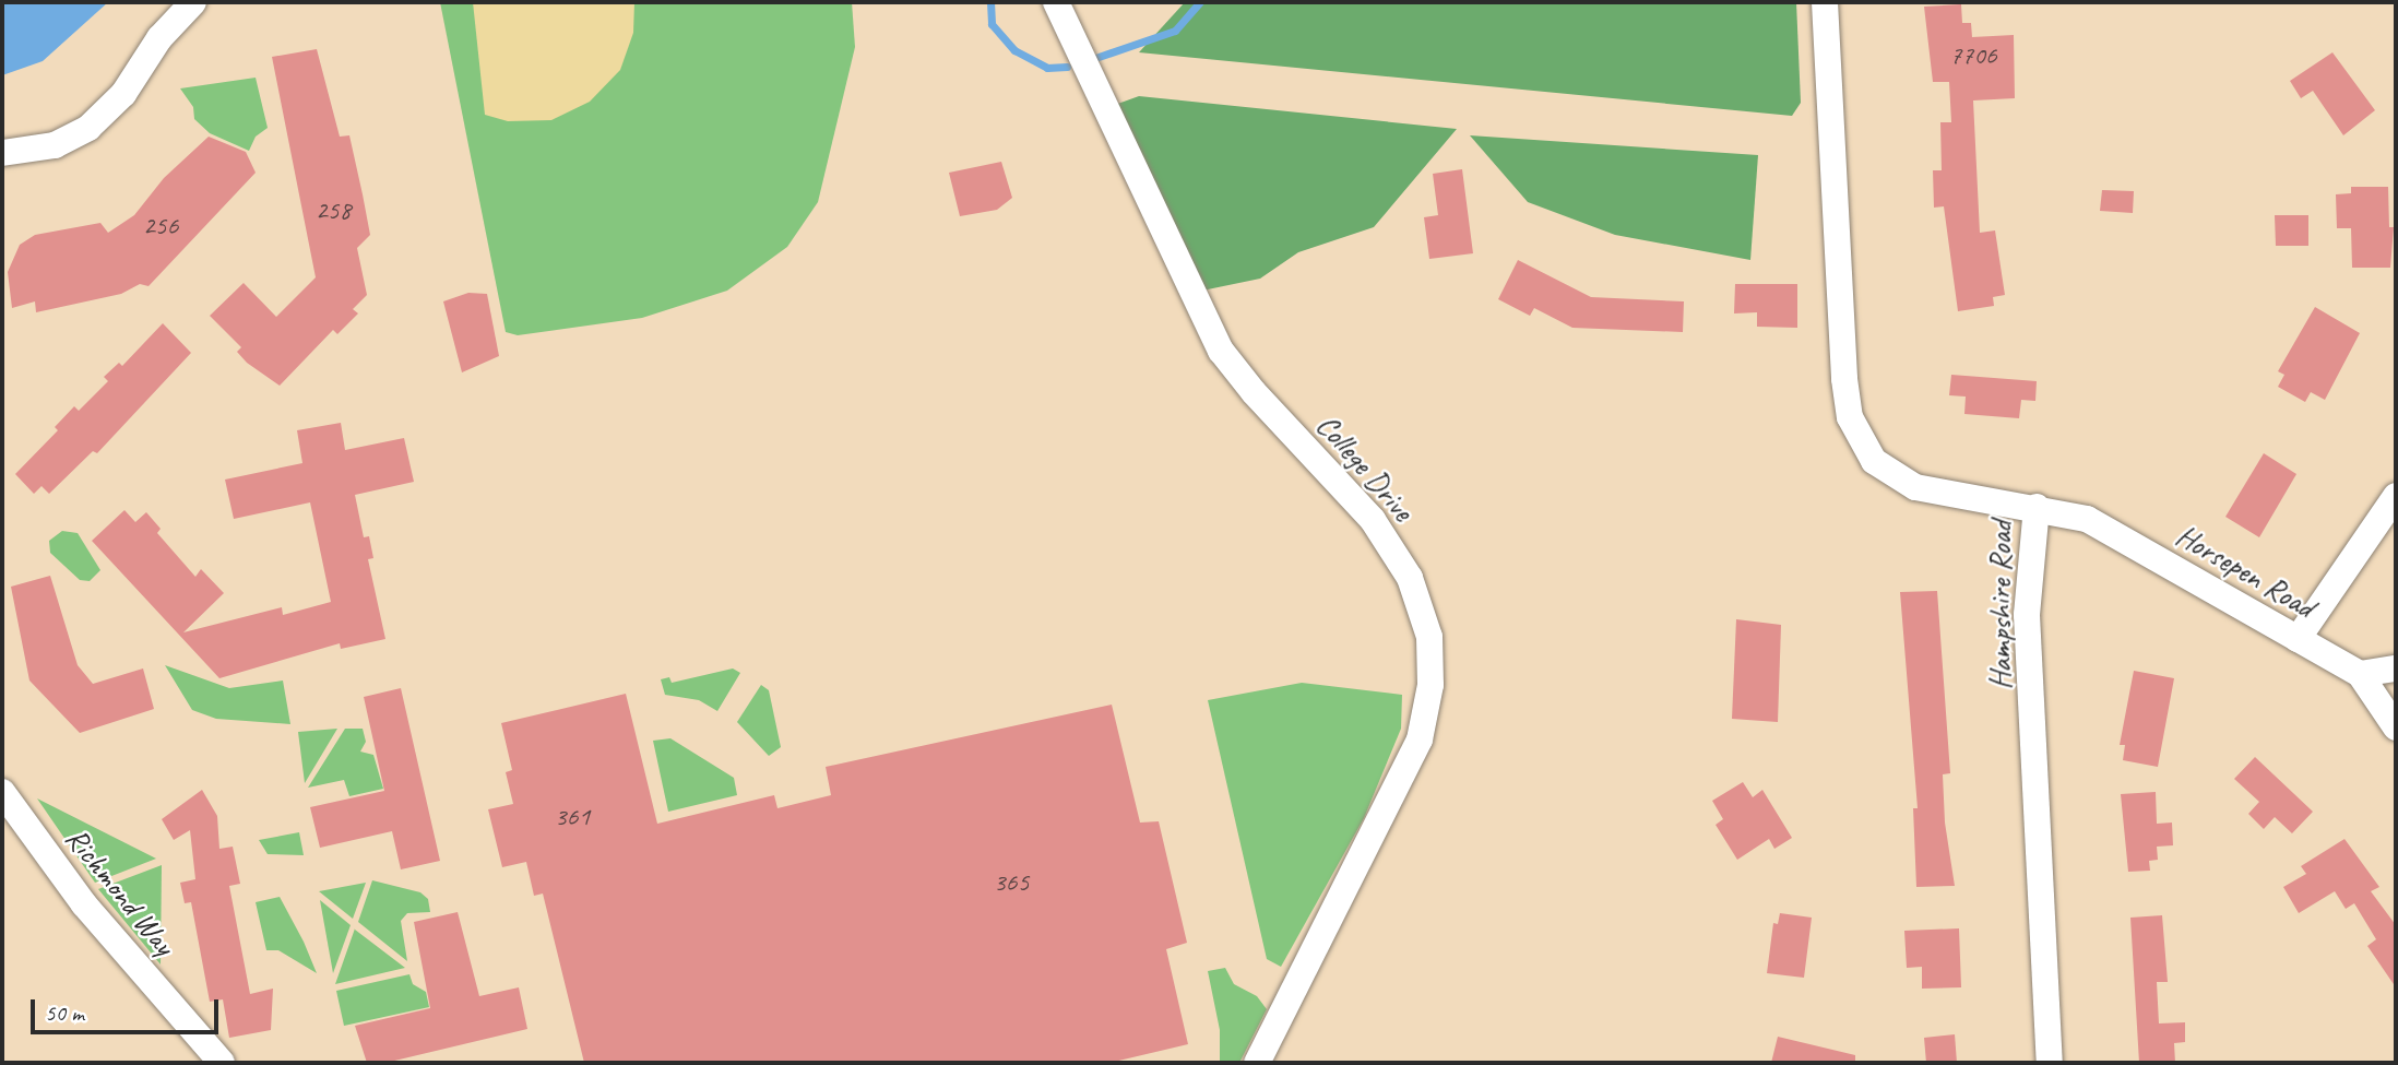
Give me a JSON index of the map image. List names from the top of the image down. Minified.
{"streets":{"street":["College Drive","Horsepen Road","Hampshire Road","Richmond Way"]},"crossings":[["Horsepen Road","Hampshire Road"]],"house_numbers":["7706","258","256","361","365"],"scale_bar":"50 m"}
